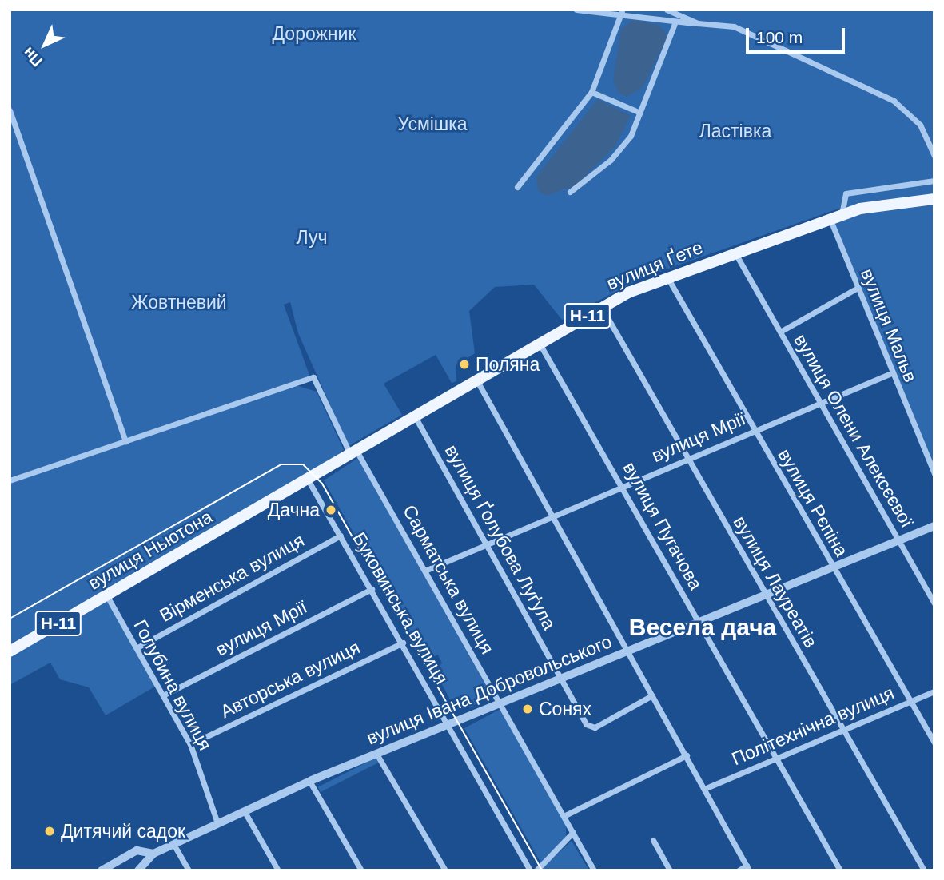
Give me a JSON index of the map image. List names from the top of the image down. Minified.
{"streets":{"main road":["вулиця Ґете","Н-11","вулиця Ньютона"],"street":["вулиця Мальв","вулиця Олени Алексєєвої","вулиця Мрії","вулиця Рєпіна","вулиця Пугачова","вулиця Ґолубова Луґула","Вірменська вулиця","Сарматська вулиця","вулиця Лауреатів","Буковинська вулиця","Авторська вулиця","Голубина вулиця","вулиця Івана Добровольського","Політехнічна вулиця"]},"crossings":[["вулиця Ґете","Н-11"],["вулиця Ґете","вулиця Мальв"],["вулиця Ґете","вулиця Олени Алексєєвої"],["вулиця Ґете","вулиця Рєпіна"],["вулиця Ґете","вулиця Пугачова"],["вулиця Ґете","вулиця Ґолубова Луґула"],["вулиця Ґете","вулиця Ньютона"],["вулиця Ґете","Сарматська вулиця"],["вулиця Ґете","вулиця Лауреатів"],["вулиця Ґете","Буковинська вулиця"],["вулиця Мальв","вулиця Олени Алексєєвої"],["вулиця Мальв","вулиця Мрії"],["вулиця Олени Алексєєвої","вулиця Мрії"],["вулиця Олени Алексєєвої","вулиця Івана Добровольського"],["вулиця Мрії","вулиця Рєпіна"],["вулиця Мрії","вулиця Пугачова"],["вулиця Мрії","вулиця Ґолубова Луґула"],["вулиця Мрії","Сарматська вулиця"],["вулиця Мрії","вулиця Лауреатів"],["вулиця Мрії","Буковинська вулиця"],["вулиця Мрії","Голубина вулиця"],["вулиця Рєпіна","вулиця Івана Добровольського"],["вулиця Рєпіна","Політехнічна вулиця"],["вулиця Пугачова","вулиця Івана Добровольського"],["вулиця Пугачова","Політехнічна вулиця"],["вулиця Ґолубова Луґула","вулиця Івана Добровольського"],["вулиця Ньютона","Буковинська вулиця"],["вулиця Ньютона","Голубина вулиця"],["Вірменська вулиця","Буковинська вулиця"],["Вірменська вулиця","Голубина вулиця"],["Сарматська вулиця","вулиця Івана Добровольського"],["вулиця Лауреатів","вулиця Івана Добровольського"],["вулиця Лауреатів","Політехнічна вулиця"],["Буковинська вулиця","Авторська вулиця"],["Буковинська вулиця","вулиця Івана Добровольського"],["Авторська вулиця","Голубина вулиця"],["Голубина вулиця","вулиця Івана Добровольського"]],"districts":["Весела дача"],"parks":["Дорожник","Усмішка","Ластівка","Луч","Жовтневий"],"places":["Поляна","Дачна","Сонях","Дитячий садок"],"scale_bar":"100 m","north":"bottom left"}
